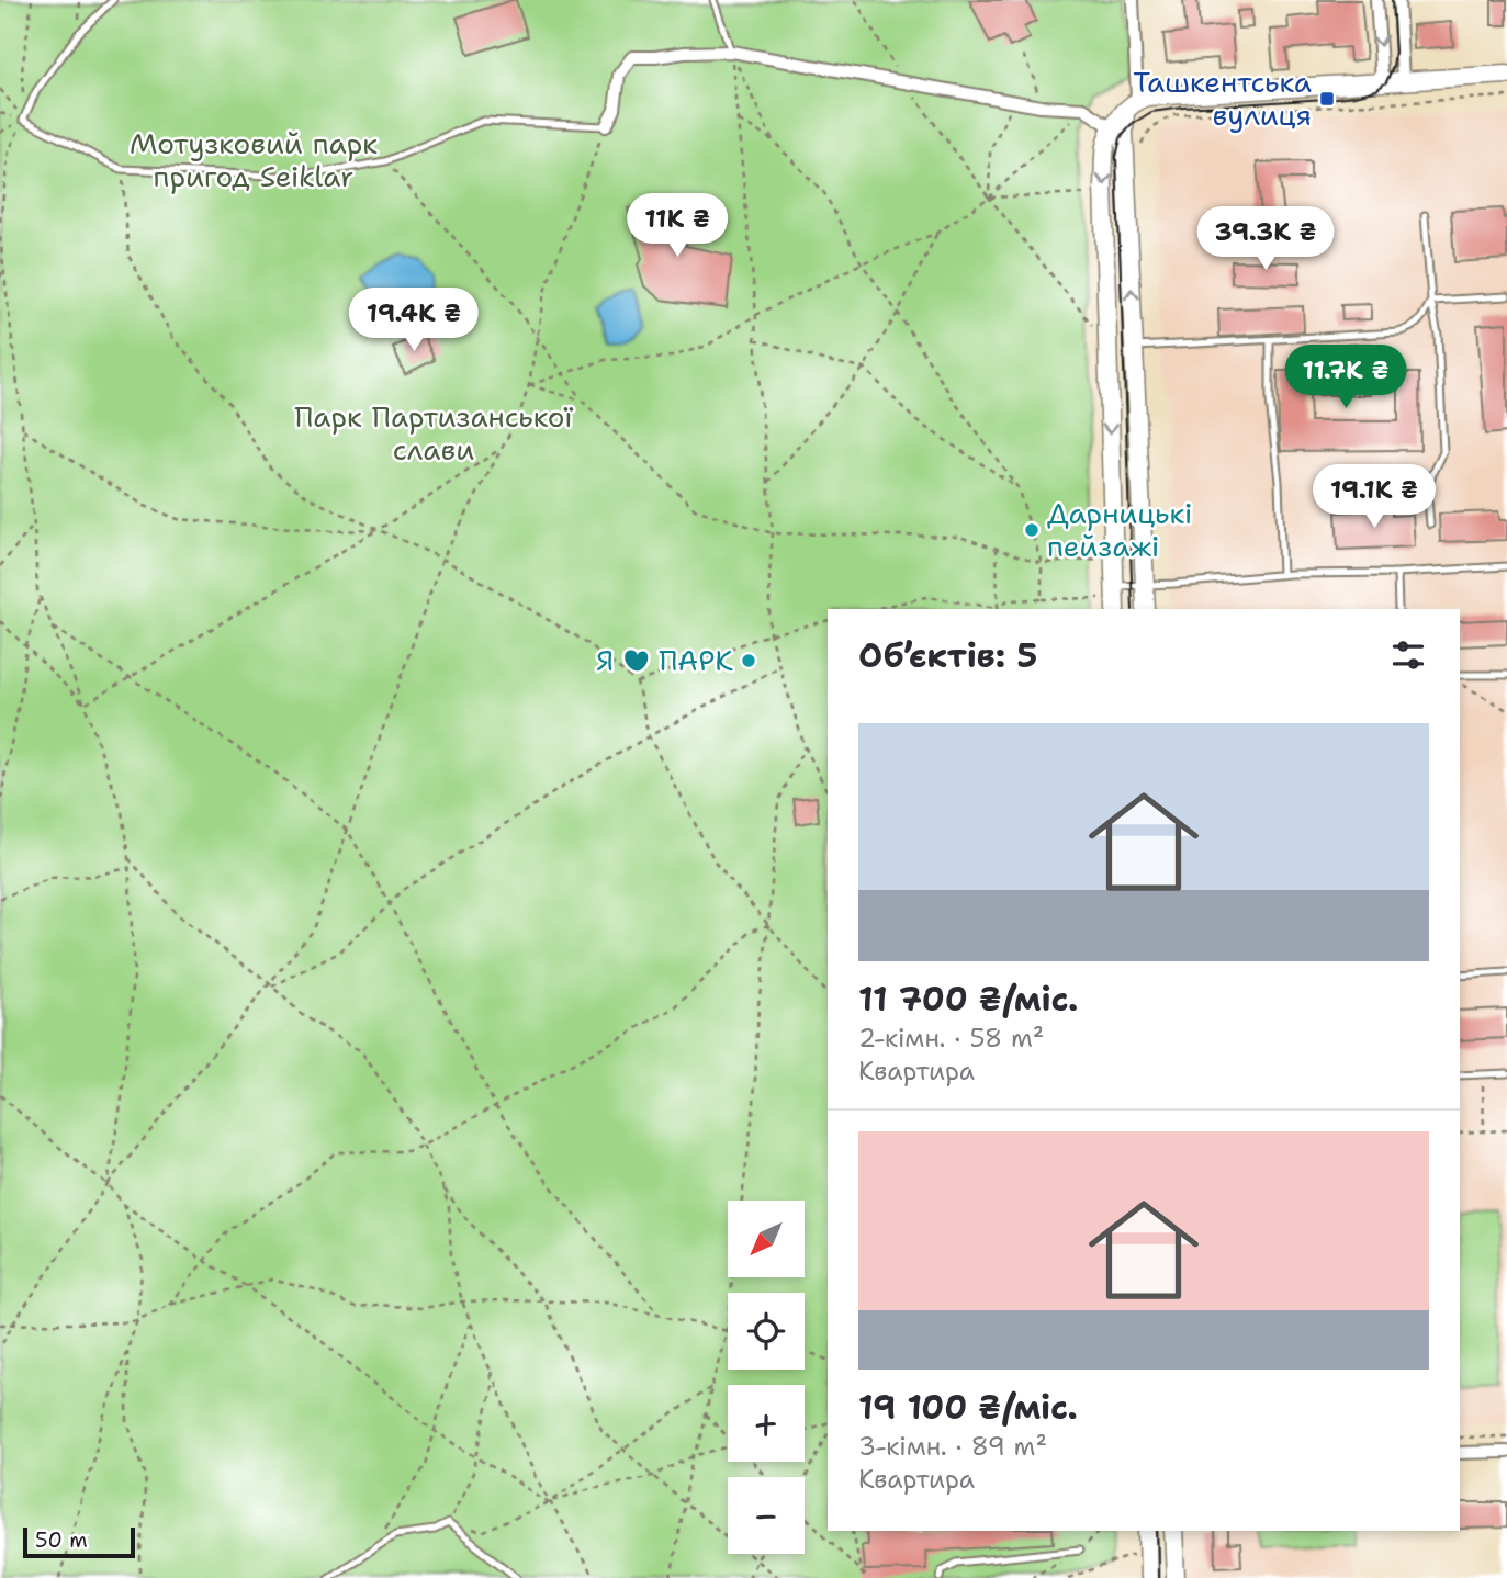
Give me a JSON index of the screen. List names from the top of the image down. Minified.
{"parks":["Мотузковий парк пригод Seiklar","Парк Партизанської слави"],"places":{"transit":["Ташкентська вулиця"],"other":["Дарницькі пейзажі","Я ♥ ПАРК"]},"scale_bar":"50 m","north":"bottom left","page":{"price":["11K ₴","39.3K ₴","19.4K ₴","11.7K ₴","19.1K ₴"],"heading":"Об’єктів: 5","list":[{"name":"11 700 ₴/міс.","note":"2-кімн. · 58 m² · Квартира"},{"name":"19 100 ₴/міс.","note":"3-кімн. · 89 m² · Квартира"}],"map_buttons":["+","−"],"scale":"50 m"}}
